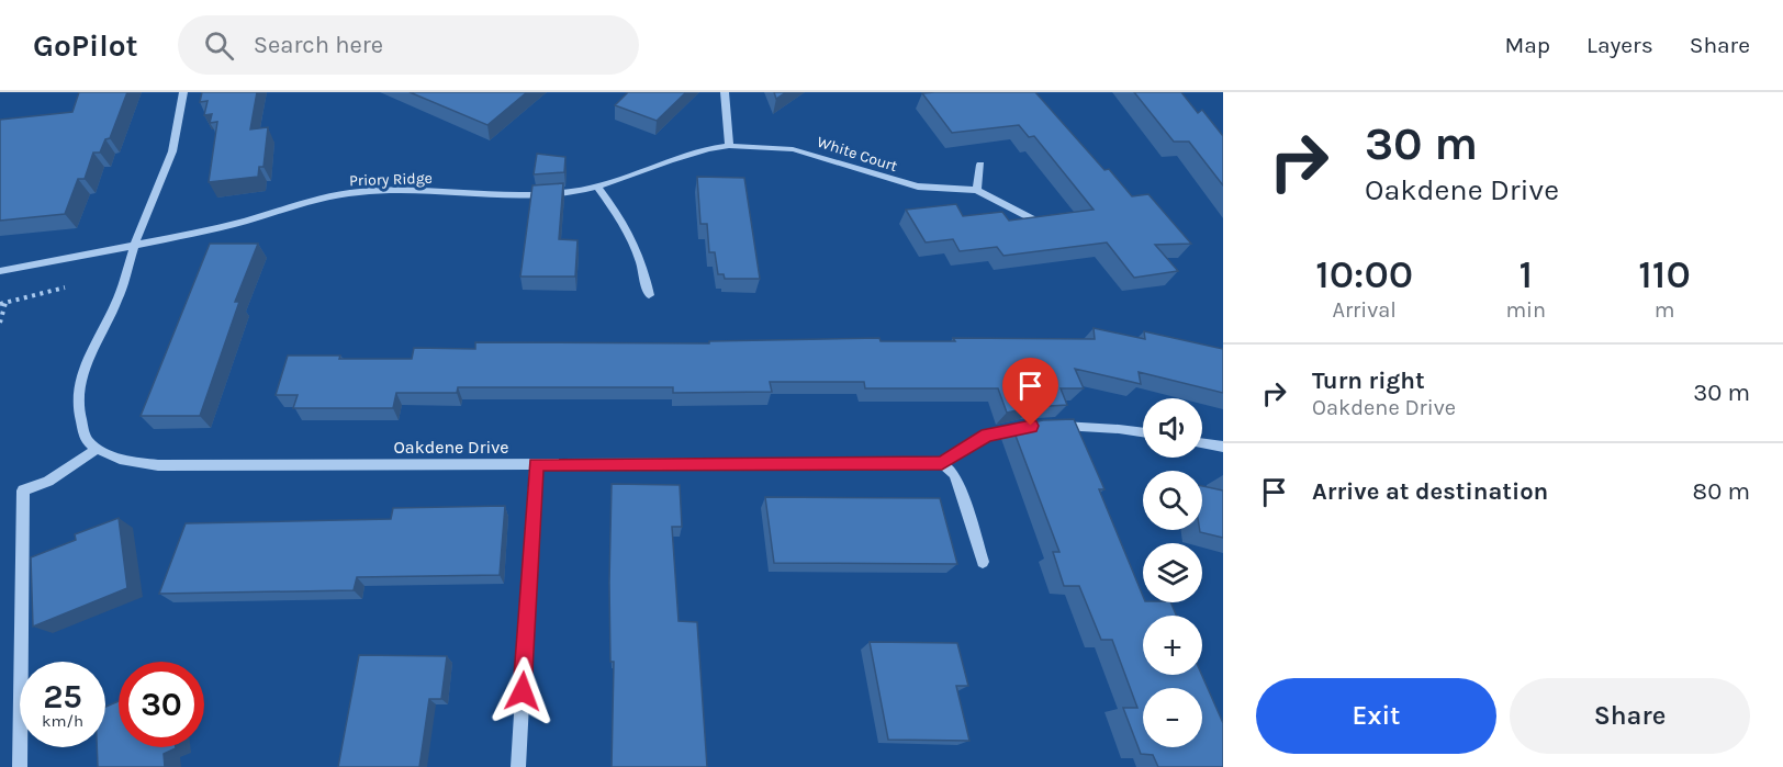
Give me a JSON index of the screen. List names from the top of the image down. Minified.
{"streets":{"street":["White Court","Priory Ridge","Oakdene Drive"]},"crossings":[["White Court","Priory Ridge"]],"page":{"header":"GoPilot","search":"Search here","nav":["Map","Layers","Share"],"turn":["30 m","Oakdene Drive"],"eta":["10:00","Arrival","1","min","110","m"],"list":[{"name":"Turn right","note":"Oakdene Drive","value":"30 m"},{"name":"Arrive at destination","value":"80 m"}],"map_buttons":["+","−"],"speed":"25 km/h","limit":"30","buttons":["Exit","Share"]}}
